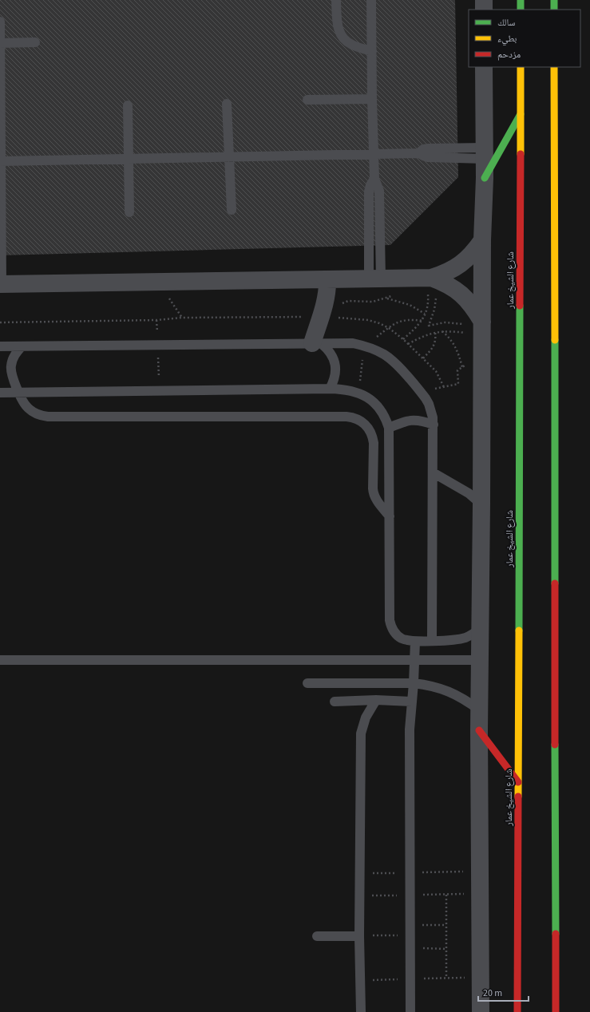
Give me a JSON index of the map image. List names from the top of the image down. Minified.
{"streets":{"main road":["شارع الشيخ عمار"]},"legend":["سالك","بطيء","مزدحم"],"scale_bar":"20 m"}
